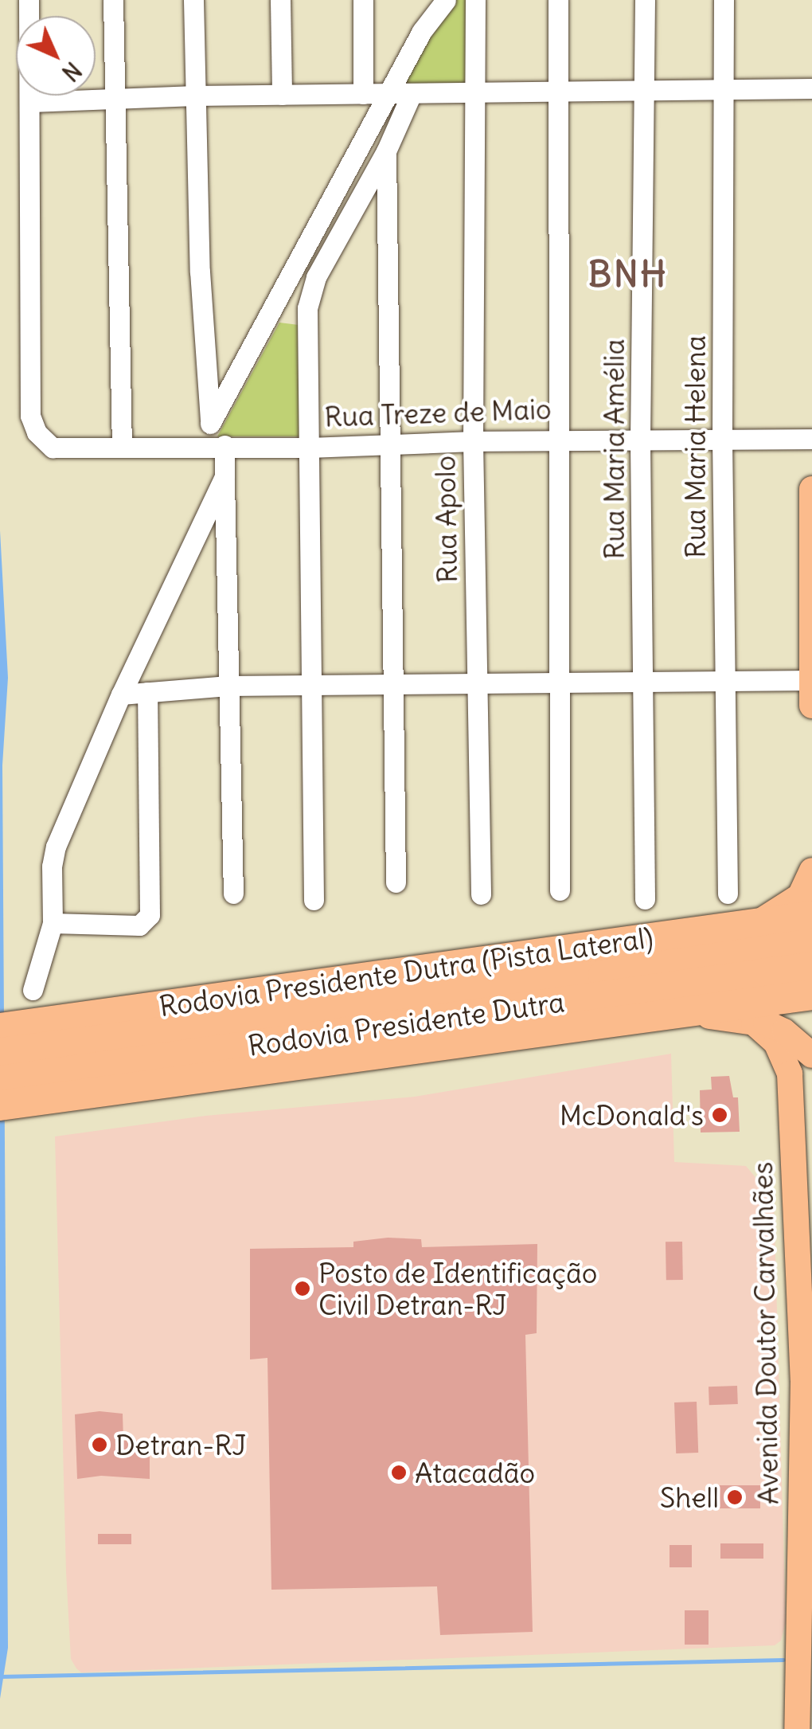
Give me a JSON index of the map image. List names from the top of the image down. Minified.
{"streets":{"highway":["Rodovia Presidente Dutra (Pista Lateral)","Rodovia Presidente Dutra"],"main road":["Avenida Doutor Carvalhães"],"street":["Rua Treze de Maio","Rua Maria Helena","Rua Maria Amélia","Rua Apolo"]},"crossings":[["Rua Treze de Maio","Rua Maria Helena"],["Rua Treze de Maio","Rua Maria Amélia"],["Rua Treze de Maio","Rua Apolo"],["Rodovia Presidente Dutra (Pista Lateral)","Rodovia Presidente Dutra"]],"districts":["BNH"],"places":["McDonald's","Posto de Identificação Civil Detran-RJ","Detran-RJ","Atacadão","Shell"],"north":"bottom right"}
